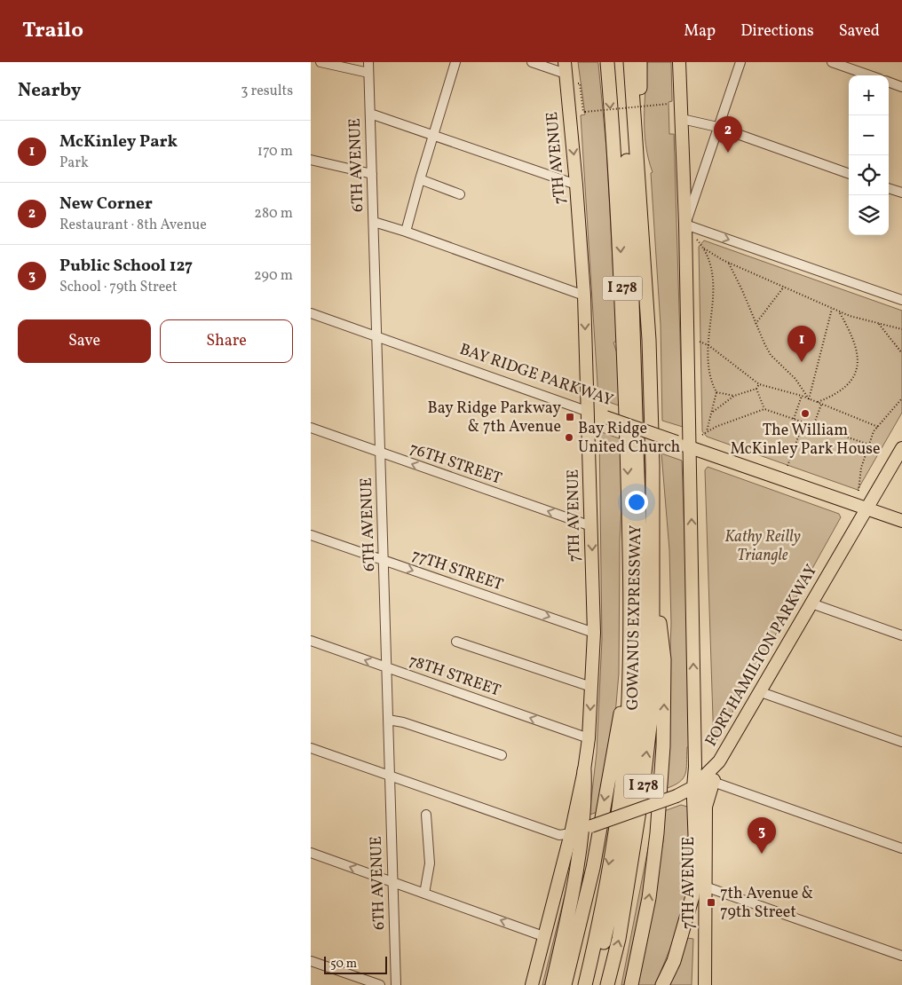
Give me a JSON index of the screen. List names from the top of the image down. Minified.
{"streets":{"highway":["I 278","GOWANUS EXPRESSWAY"],"main road":["7TH AVENUE","BAY RIDGE PARKWAY","FORT HAMILTON PARKWAY"],"street":["6TH AVENUE","76TH STREET","77TH STREET","78TH STREET"]},"crossings":[["7TH AVENUE","BAY RIDGE PARKWAY"],["7TH AVENUE","76TH STREET"],["7TH AVENUE","77TH STREET"],["7TH AVENUE","FORT HAMILTON PARKWAY"],["7TH AVENUE","78TH STREET"],["6TH AVENUE","BAY RIDGE PARKWAY"],["6TH AVENUE","76TH STREET"],["6TH AVENUE","77TH STREET"],["6TH AVENUE","78TH STREET"],["BAY RIDGE PARKWAY","FORT HAMILTON PARKWAY"]],"one_way":["76TH STREET"],"parks":["Kathy Reilly Triangle"],"places":{"other":["The William McKinley Park House","Bay Ridge United Church"],"transit":["Bay Ridge Parkway & 7th Avenue","7th Avenue & 79th Street"]},"scale_bar":"50 m","page":{"header":"Trailo","nav":["Map","Directions","Saved"],"heading":["Nearby","3 results"],"map_buttons":["+","−"],"pins":["2","1","3"],"list":[{"mark":"1","name":"McKinley Park","note":"Park","value":"170 m"},{"mark":"2","name":"New Corner","note":"Restaurant · 8th Avenue","value":"280 m"},{"mark":"3","name":"Public School 127","note":"School · 79th Street","value":"290 m"}],"buttons":["Save","Share"],"scale":"50 m"}}
